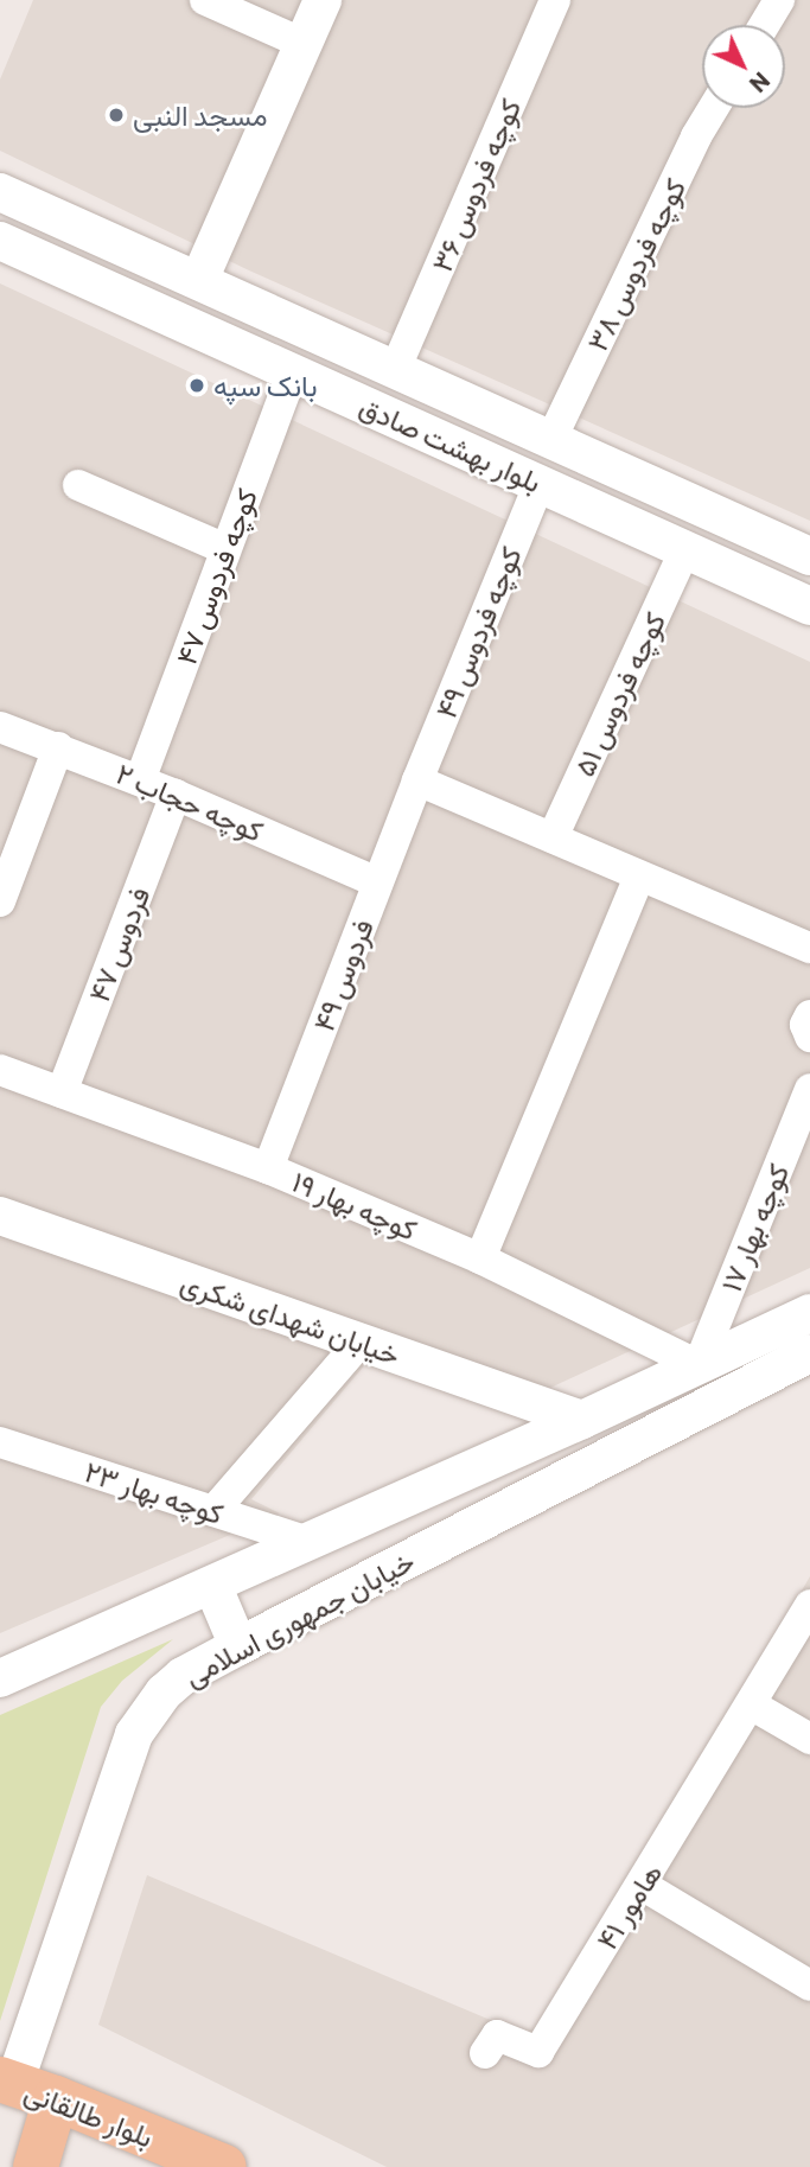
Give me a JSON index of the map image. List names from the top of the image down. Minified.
{"streets":{"main road":["بلوار طالقانی"],"street":["کوچه فردوس ۳۶","کوچه فردوس ۳۸","بلوار بهشت صادق","کوچه فردوس ۴۷","کوچه فردوس ۴۹","کوچه فردوس ۵۱","کوچه حجاب ۲","فردوس ۴۷","فردوس ۴۹","کوچه بهار ۱۹","کوچه بهار ۱۷","خیابان شهدای شکری","کوچه بهار ۲۳","خیابان جمهوری اسلامی","هامور ۴۱"]},"crossings":[["کوچه فردوس ۳۶","بلوار بهشت صادق"],["کوچه فردوس ۳۸","بلوار بهشت صادق"],["بلوار بهشت صادق","کوچه فردوس ۴۷"],["بلوار بهشت صادق","کوچه فردوس ۴۹"],["بلوار بهشت صادق","کوچه فردوس ۵۱"],["کوچه فردوس ۴۷","کوچه حجاب ۲"],["کوچه فردوس ۴۹","فردوس ۴۹"],["کوچه حجاب ۲","فردوس ۴۷"],["کوچه حجاب ۲","فردوس ۴۹"],["فردوس ۴۷","کوچه بهار ۱۹"],["فردوس ۴۹","کوچه بهار ۱۹"],["کوچه بهار ۱۹","کوچه بهار ۱۷"],["کوچه بهار ۱۹","خیابان جمهوری اسلامی"],["کوچه بهار ۱۷","خیابان جمهوری اسلامی"],["خیابان شهدای شکری","خیابان جمهوری اسلامی"],["کوچه بهار ۲۳","خیابان جمهوری اسلامی"],["خیابان جمهوری اسلامی","بلوار طالقانی"]],"places":["مسجد النبی","بانک سپه"],"north":"bottom right"}
